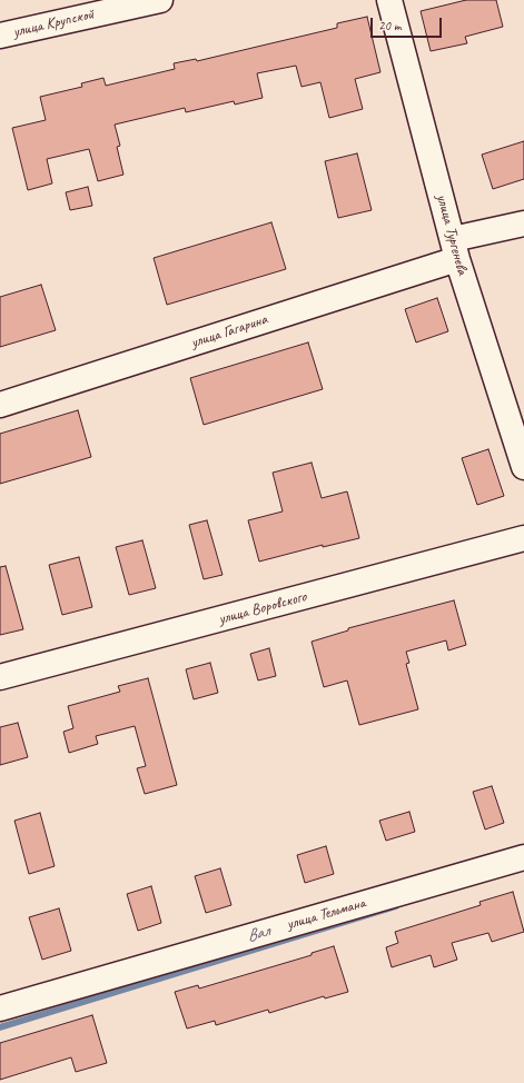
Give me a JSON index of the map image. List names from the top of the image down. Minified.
{"streets":{"street":["улица Крупской","улица Тургенева","улица Гагарина","улица Воровского","улица Тельмана"]},"crossings":[["улица Тургенева","улица Гагарина"]],"water":["Вал"],"scale_bar":"20 m"}
